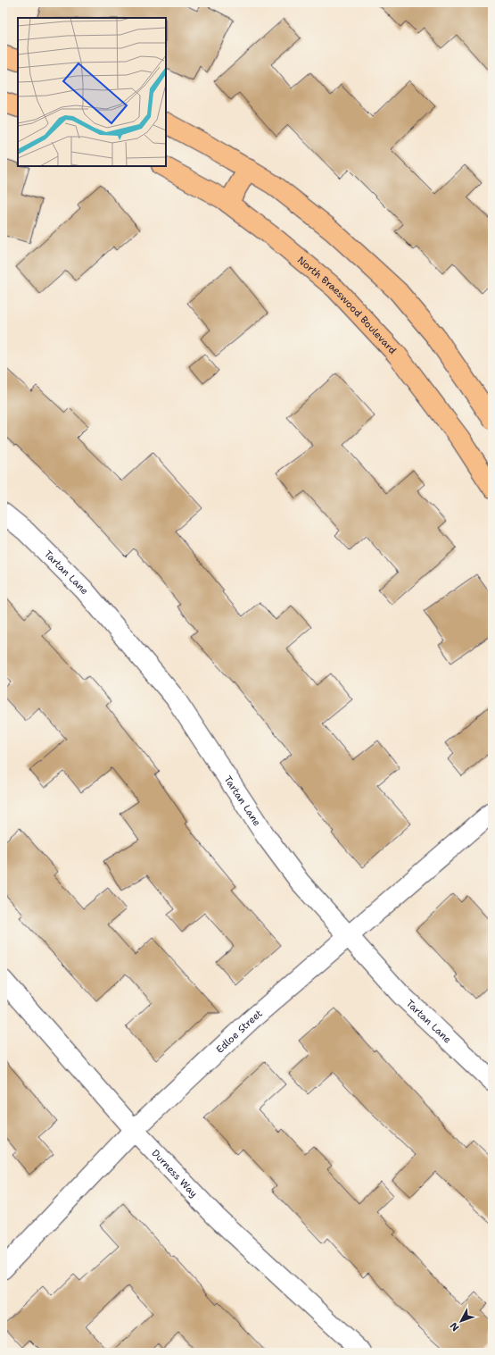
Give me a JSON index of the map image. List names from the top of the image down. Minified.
{"streets":{"main road":["North Braeswood Boulevard"],"street":["Tartan Lane","Edloe Street","Durness Way"]},"crossings":[["Tartan Lane","Edloe Street"],["Edloe Street","Durness Way"]],"north":"bottom left"}
